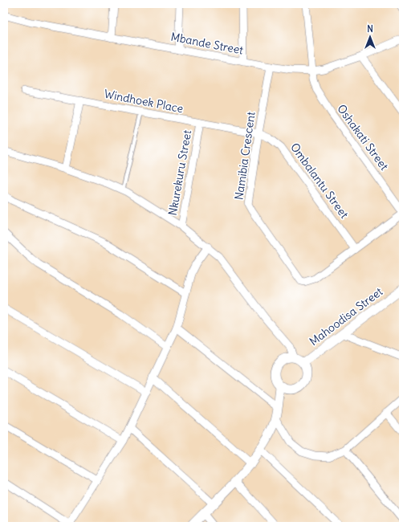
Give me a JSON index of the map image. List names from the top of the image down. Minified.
{"streets":{"street":["Mbande Street","Windhoek Place","Oshakati Street","Namibia Crescent","Nkurekuru Street","Ombalantu Street","Mahoodisa Street"]},"crossings":[["Mbande Street","Oshakati Street"],["Mbande Street","Namibia Crescent"],["Windhoek Place","Namibia Crescent"],["Windhoek Place","Nkurekuru Street"],["Windhoek Place","Ombalantu Street"],["Oshakati Street","Namibia Crescent"],["Namibia Crescent","Ombalantu Street"]],"north":"top"}
